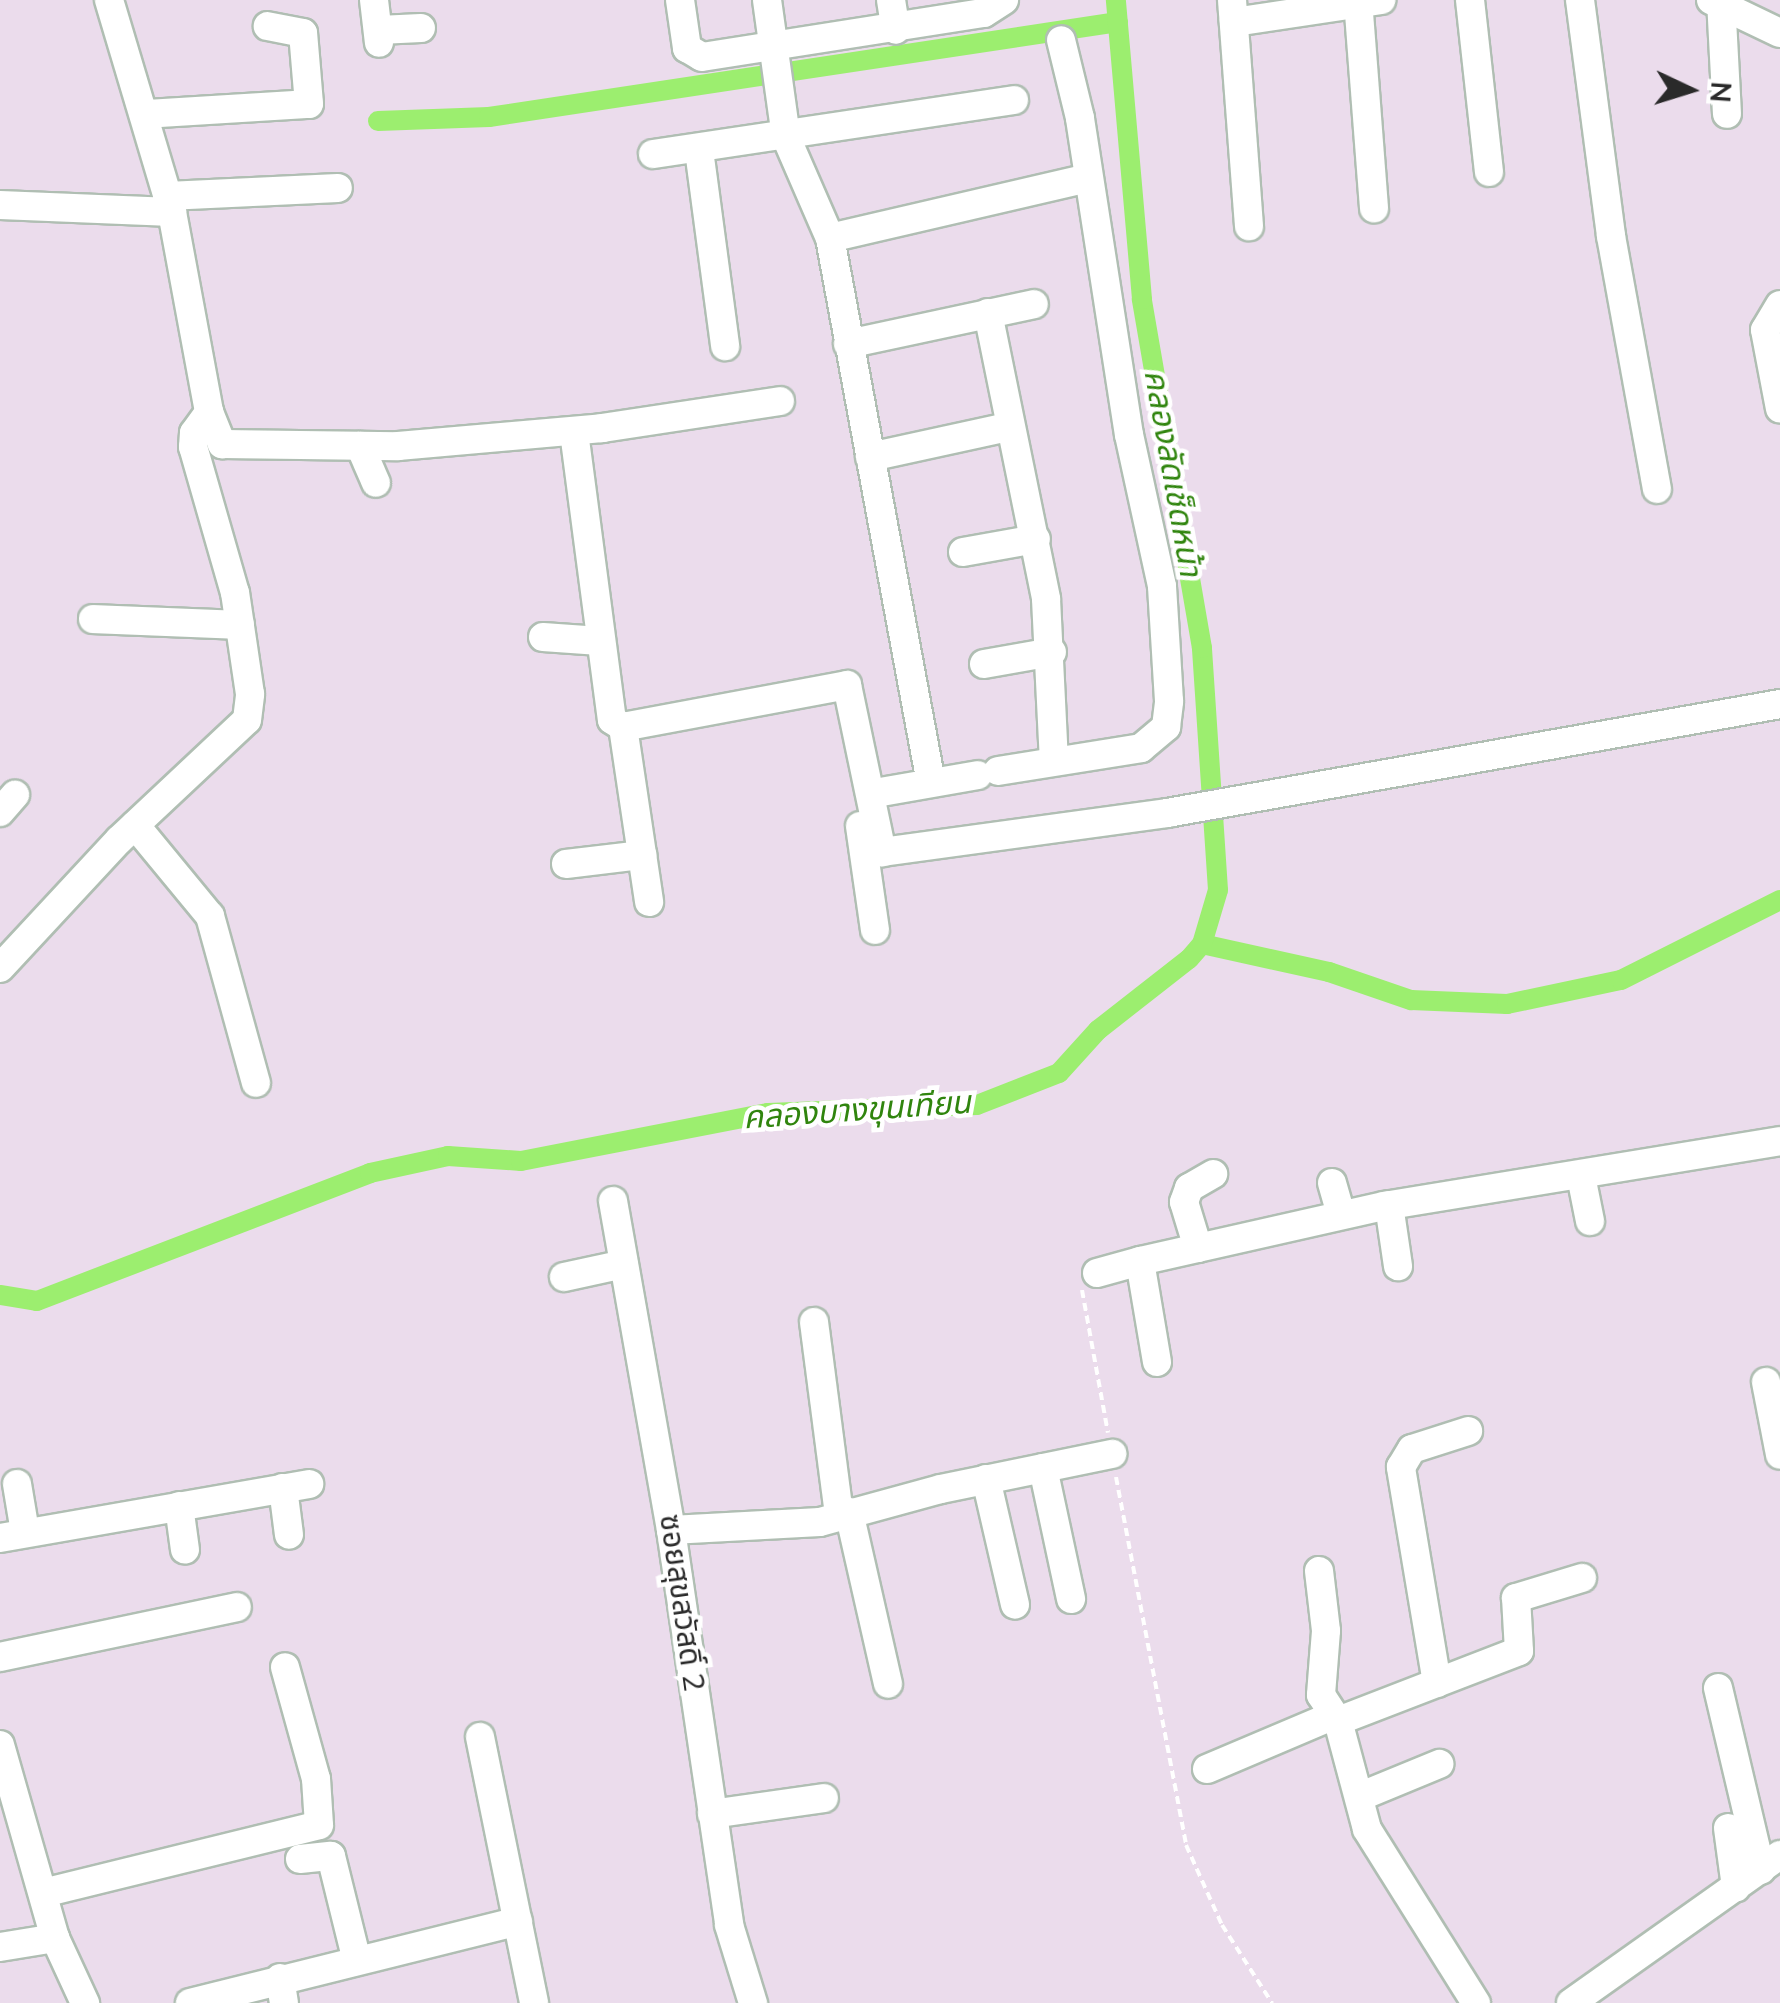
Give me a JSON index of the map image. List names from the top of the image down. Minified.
{"streets":{"street":["ซอยสุขสวัสดิ์ 2"]},"water":["คลองลัดเช็ดหน้า","คลองบางขุนเทียน"],"north":"right"}
